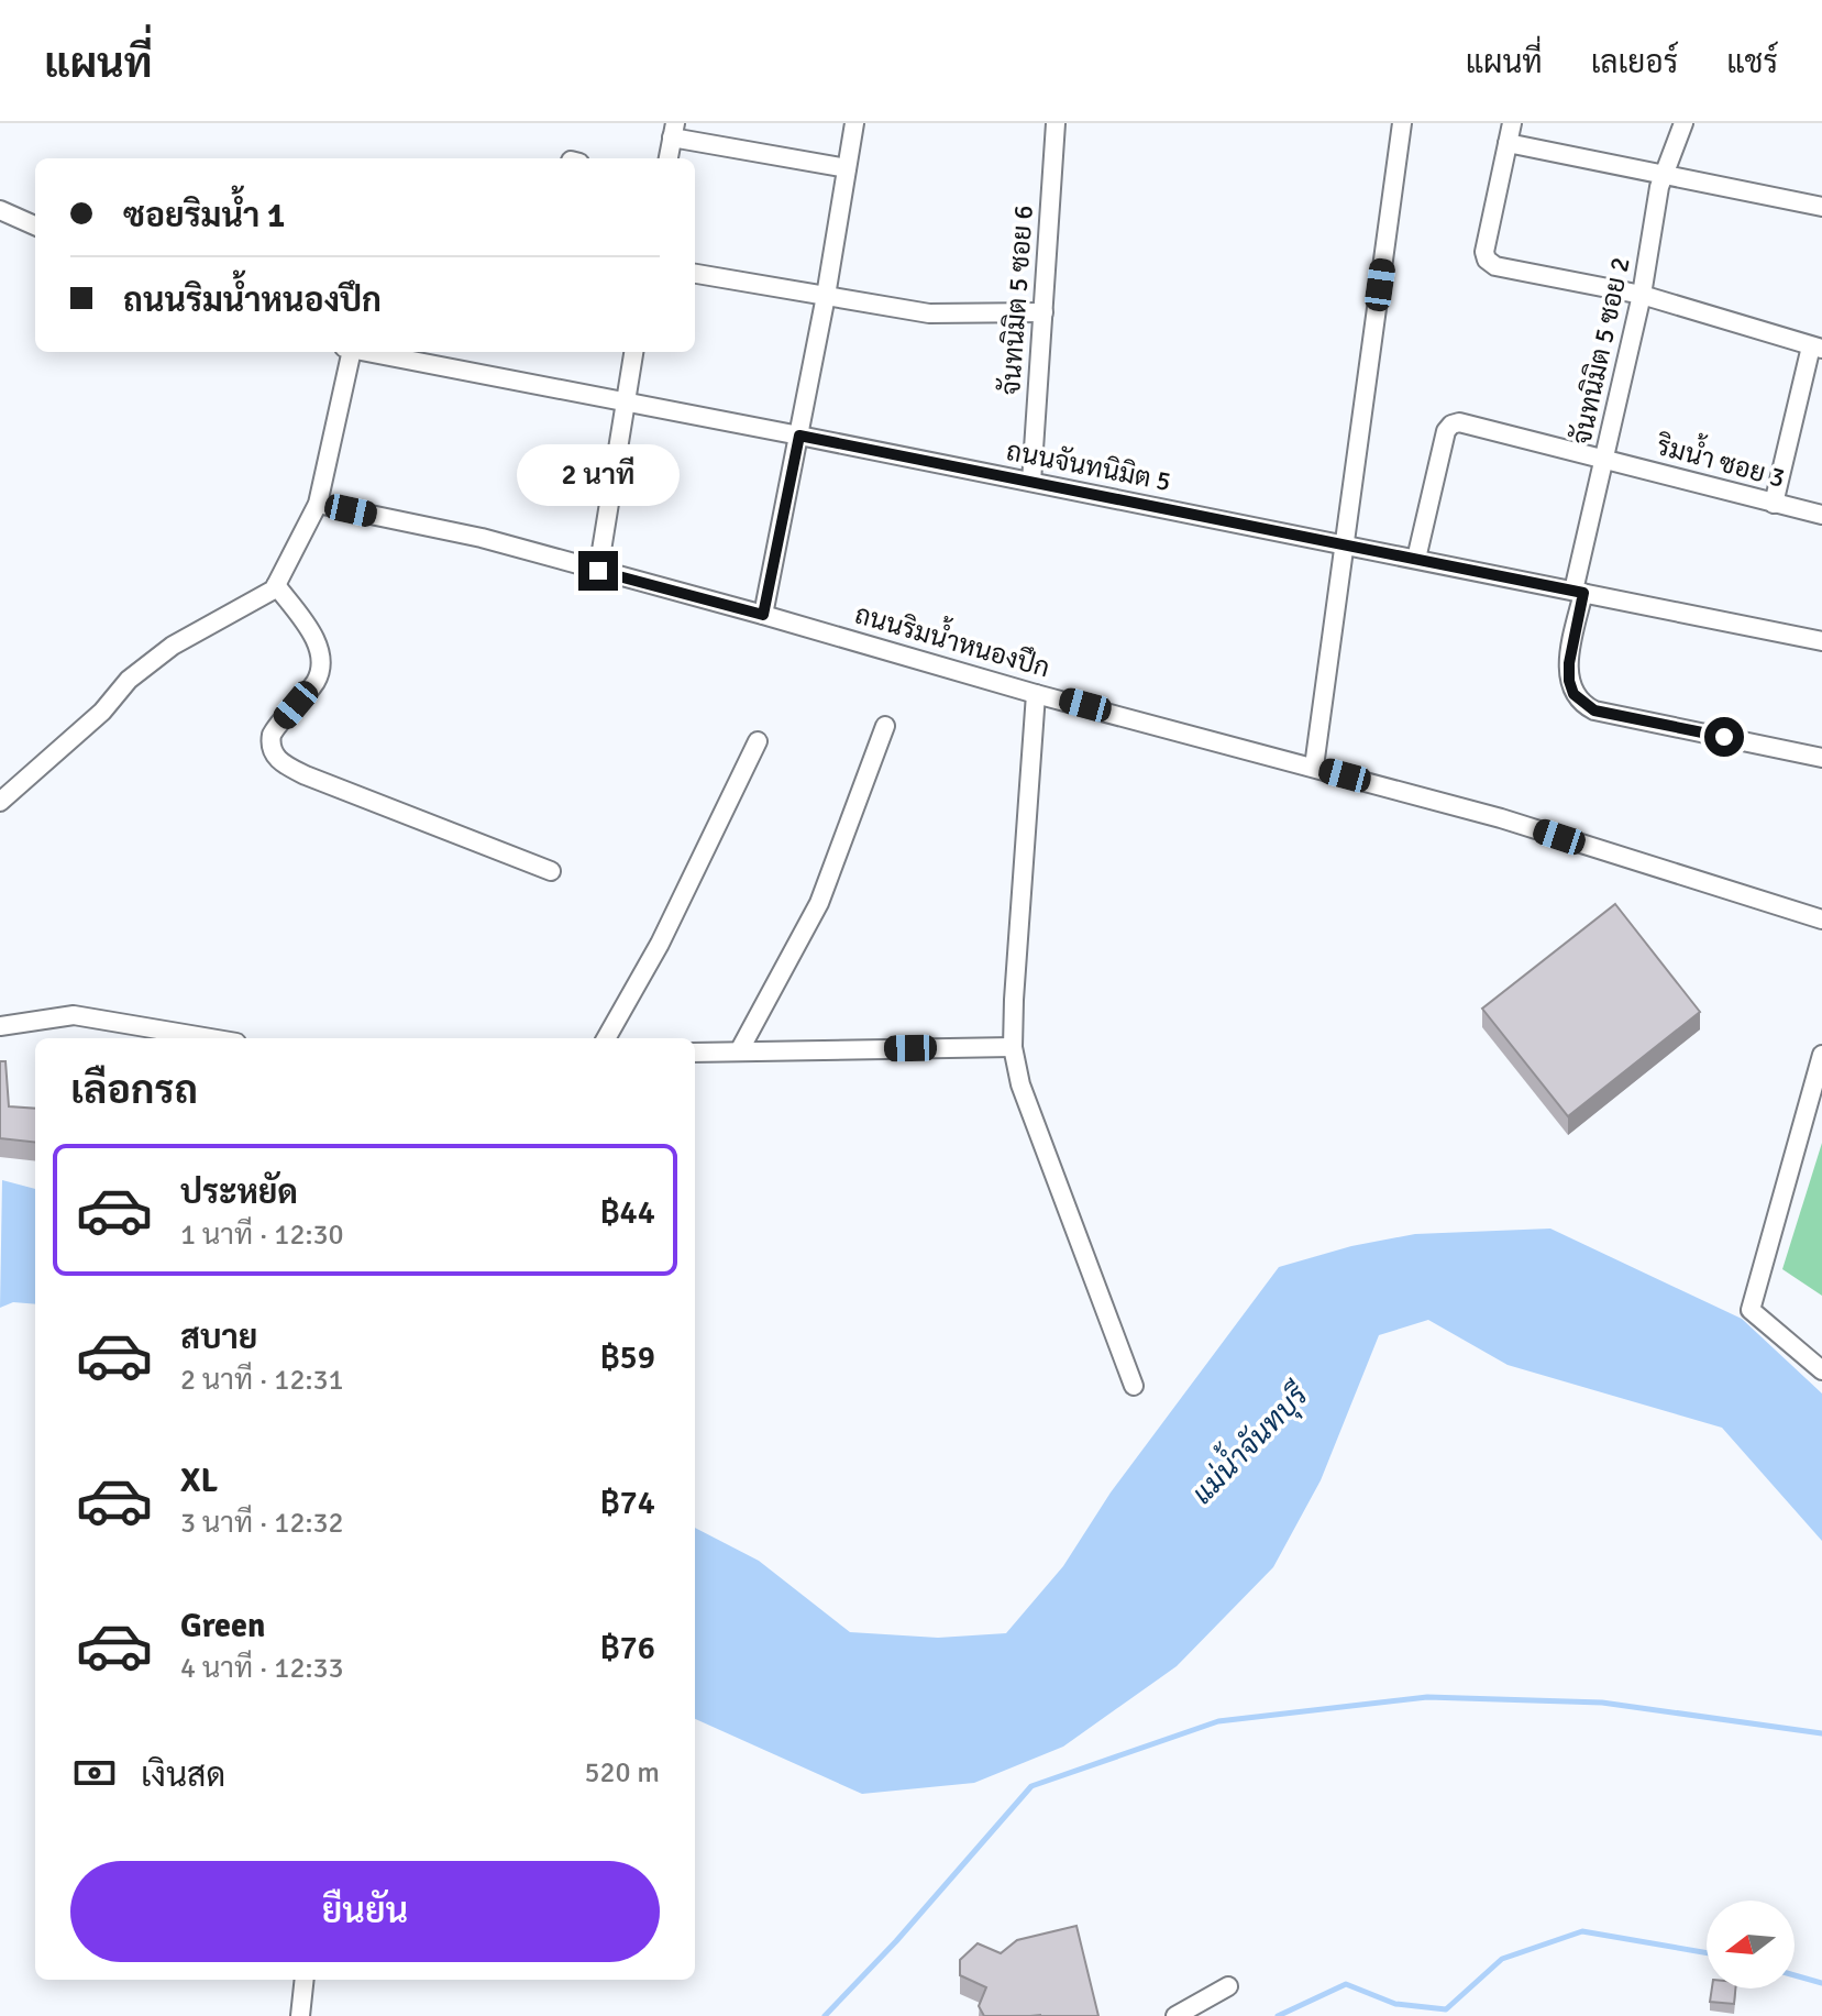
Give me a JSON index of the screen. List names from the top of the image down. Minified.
{"streets":{"street":["จันทนิมิต 5 ซอย 6","จันทนิมิต 5 ซอย 2","ริมน้ำ ซอย 3","ถนนจันทนิมิต 5","ถนนริมน้ำหนองปึก"]},"crossings":[["จันทนิมิต 5 ซอย 6","ถนนจันทนิมิต 5"],["จันทนิมิต 5 ซอย 2","ริมน้ำ ซอย 3"],["จันทนิมิต 5 ซอย 2","ถนนจันทนิมิต 5"],["ริมน้ำ ซอย 3","ถนนจันทนิมิต 5"]],"water":["แม่น้ำจันทบุรี"],"north":"left","page":{"header":"แผนที่","nav":["แผนที่","เลเยอร์","แชร์"],"banner":["ซอยริมน้ำ 1","ถนนริมน้ำหนองปึก"],"bubble":"2 นาที","heading":"เลือกรถ","list":[{"name":"ประหยัด","note":"1 นาที · 12:30","value":"฿44"},{"name":"สบาย","note":"2 นาที · 12:31","value":"฿59"},{"name":"XL","note":"3 นาที · 12:32","value":"฿74"},{"name":"Green","note":"4 นาที · 12:33","value":"฿76"}],"pay":["เงินสด","520 m"],"buttons":"ยืนยัน"}}
